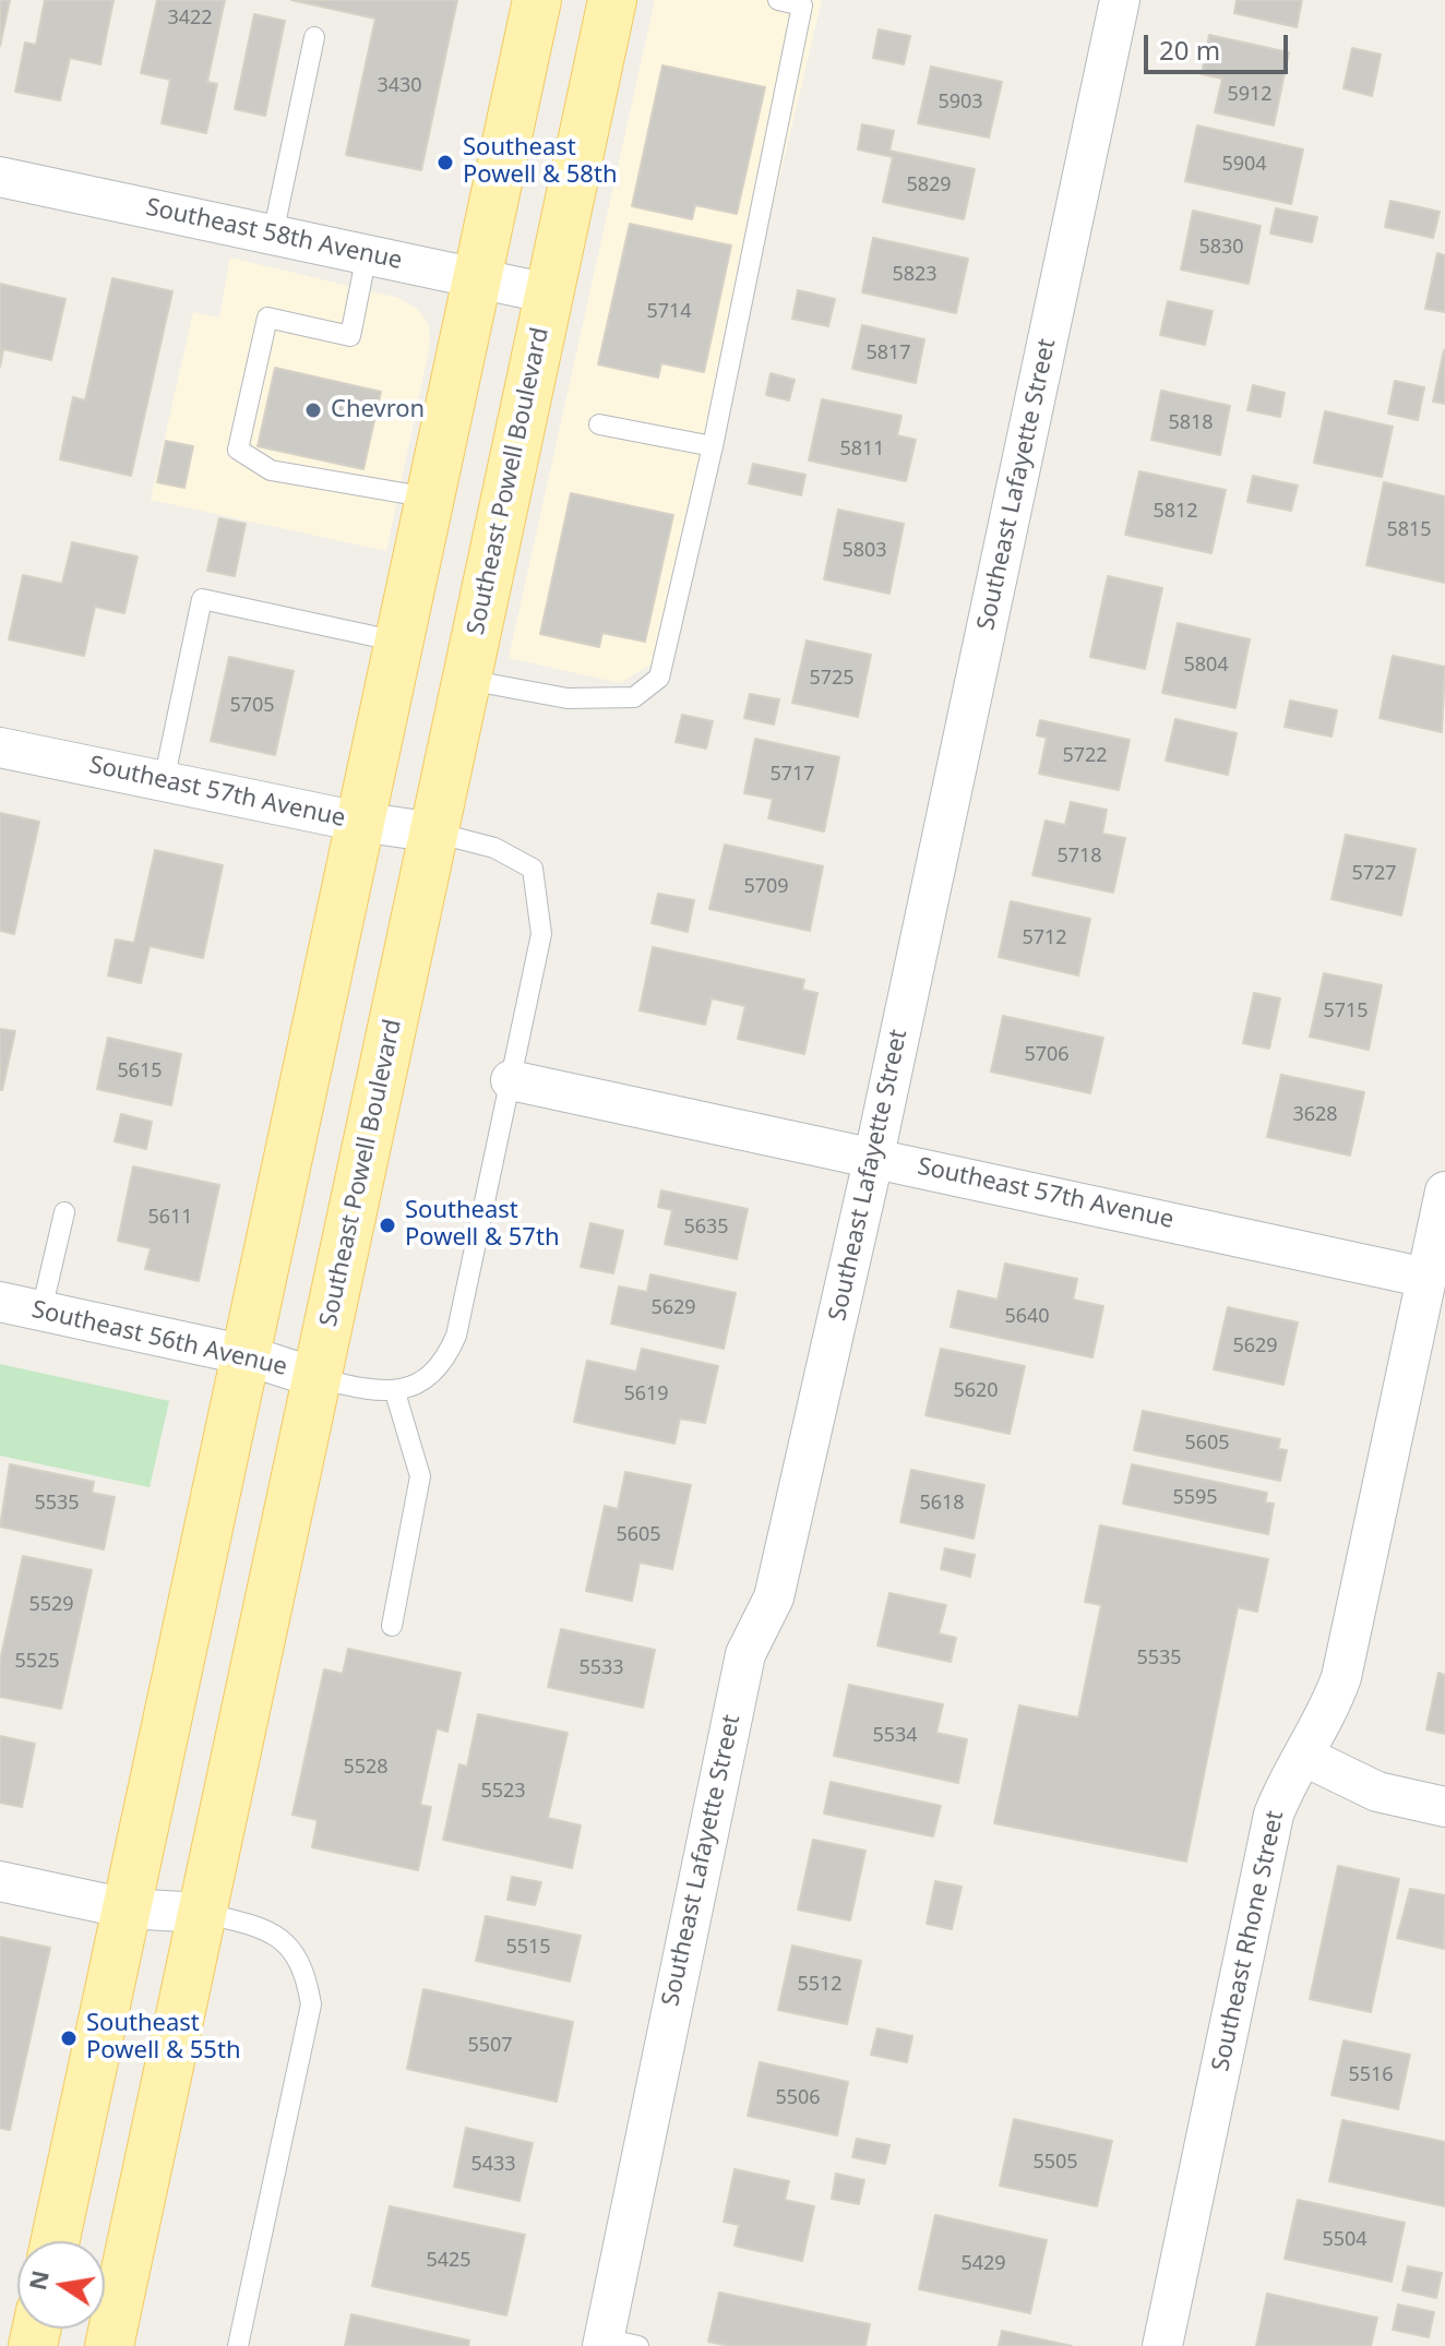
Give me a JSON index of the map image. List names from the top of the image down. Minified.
{"streets":{"main road":["Southeast Powell Boulevard"],"street":["Southeast 58th Avenue","Southeast Lafayette Street","Southeast 57th Avenue","Southeast 56th Avenue","Southeast Rhone Street"]},"crossings":[["Southeast 58th Avenue","Southeast Powell Boulevard"],["Southeast Powell Boulevard","Southeast 57th Avenue"],["Southeast Powell Boulevard","Southeast 56th Avenue"],["Southeast Lafayette Street","Southeast 57th Avenue"],["Southeast 57th Avenue","Southeast Rhone Street"]],"places":["Southeast Powell & 58th","Chevron","Southeast Powell & 57th","Southeast Powell & 55th"],"house_numbers":["3422","3430","5912","5903","5904","5829","5830","5823","5714","5817","5818","5811","5812","5815","5803","5804","5725","5705","5722","5717","5718","5727","5709","5712","5715","5706","5615","3628","5611","5635","5629","5640","5629","5620","5619","5605","5595","5535","5618","5605","5529","5535","5525","5533","5534","5528","5523","5515","5512","5507","5516","5506","5505","5433","5504","5425","5429"],"scale_bar":"20 m","north":"left"}
